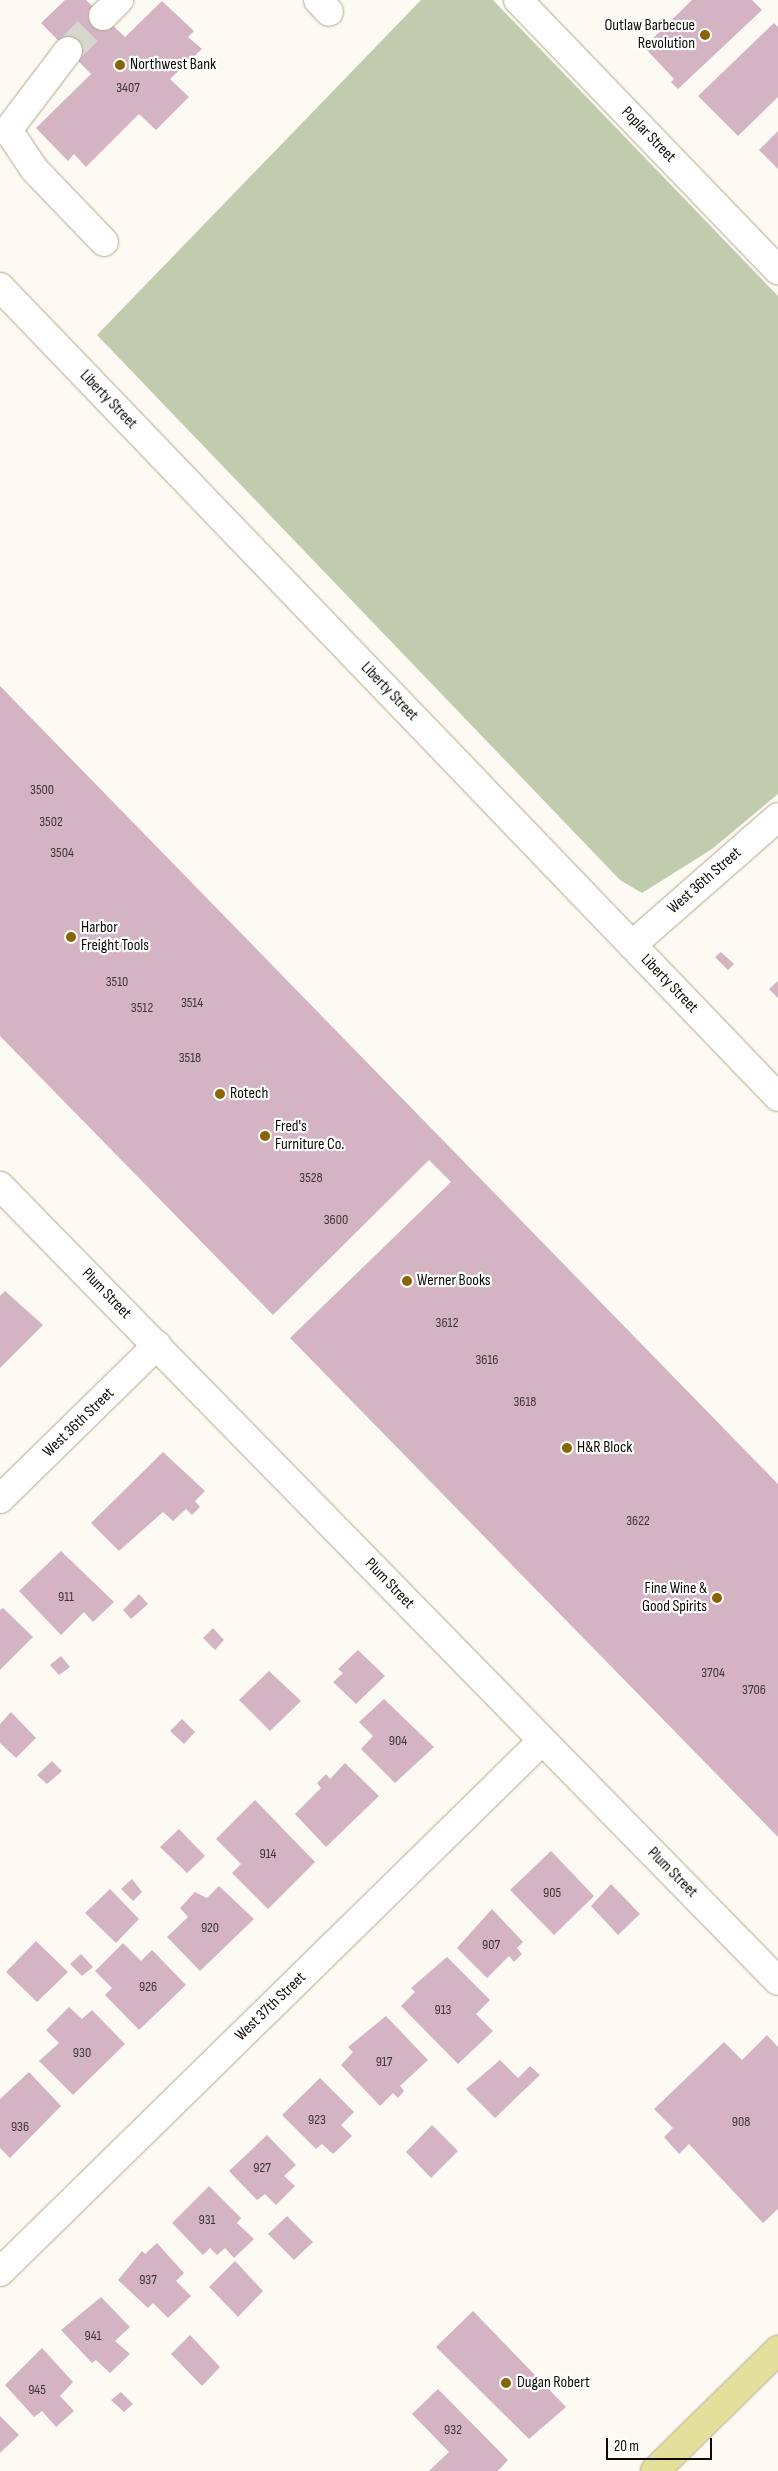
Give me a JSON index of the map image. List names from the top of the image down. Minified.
{"streets":{"street":["Poplar Street","Liberty Street","West 36th Street","Plum Street","West 37th Street"]},"crossings":[["Liberty Street","West 36th Street"],["West 36th Street","Plum Street"],["Plum Street","West 37th Street"]],"places":["Outlaw Barbecue Revolution","Northwest Bank","Harbor Freight Tools","Rotech","Fred's Furniture Co.","Werner Books","H&R Block","Fine Wine & Good Spirits","Dugan Robert"],"house_numbers":["3407","3500","3502","3504","3510","3514","3512","3518","3528","3600","3612","3616","3618","3622","911","3704","3706","904","914","905","920","907","926","913","930","917","923","908","936","927","931","937","941","945","932"],"scale_bar":"20 m"}
